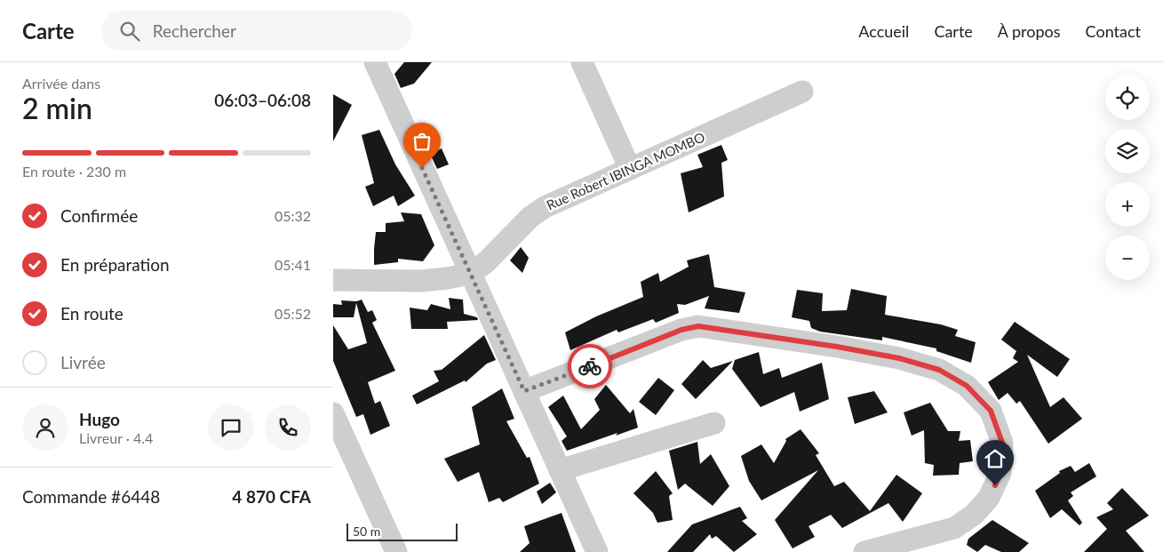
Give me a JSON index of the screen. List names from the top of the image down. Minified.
{"streets":{"street":["Rue Robert IBINGA MOMBO"]},"scale_bar":"50 m","page":{"header":"Carte","search":"Rechercher","nav":["Accueil","Carte","À propos","Contact"],"heading":["2 min","Arrivée dans","06:03–06:08"],"panel":["Hugo","Livreur · 4.4","Commande #6448","4 870 CFA"],"map_buttons":["+","−"],"bar":"En route · 230 m","list":[["Confirmée","05:32"],["En préparation","05:41"],["En route","05:52"],"Livrée"],"scale":"50 m"}}
